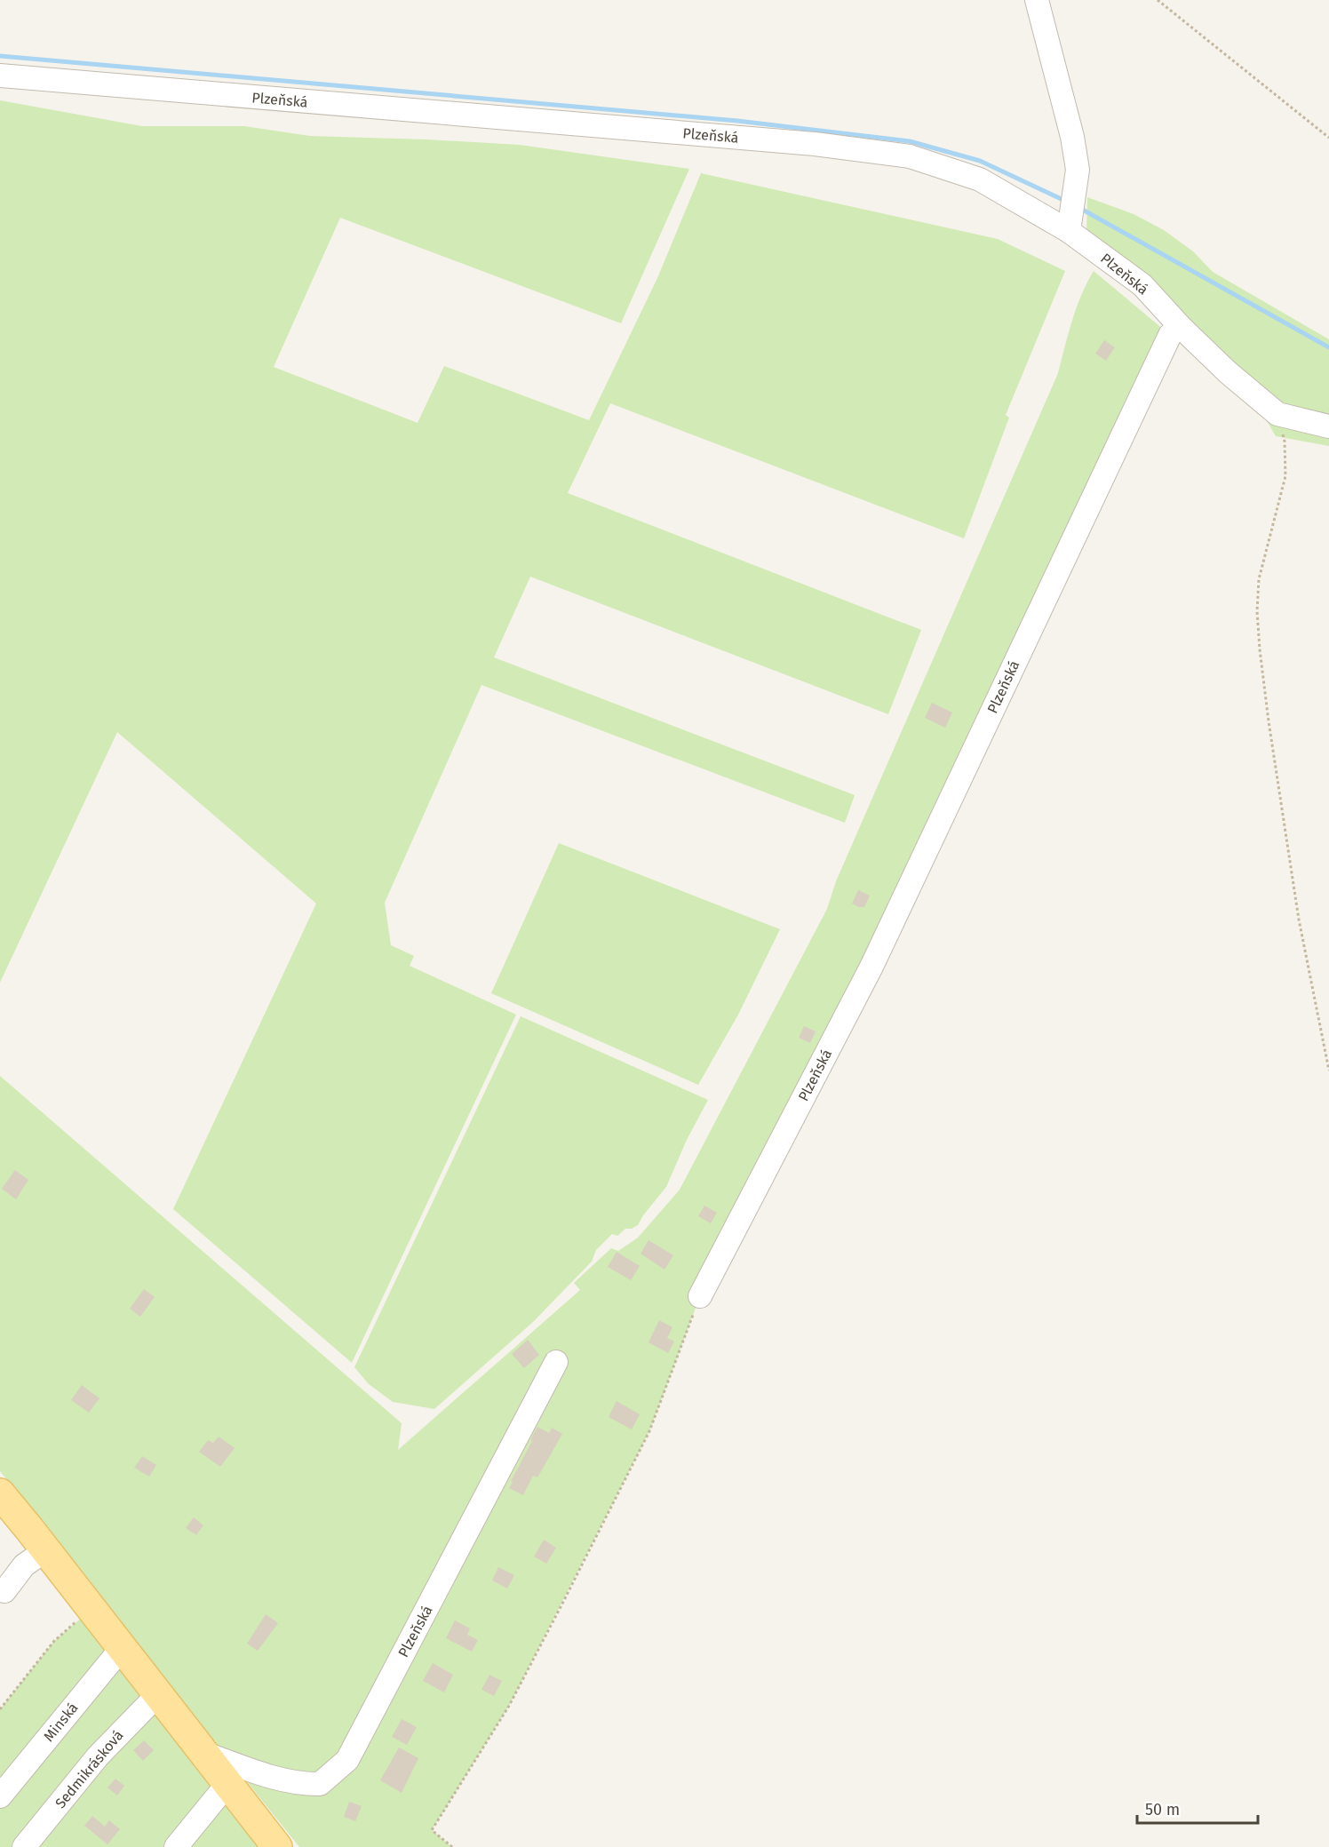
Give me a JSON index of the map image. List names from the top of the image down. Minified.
{"streets":{"street":["Plzeňská","Minská","Sedmikrásková"]},"scale_bar":"50 m"}
